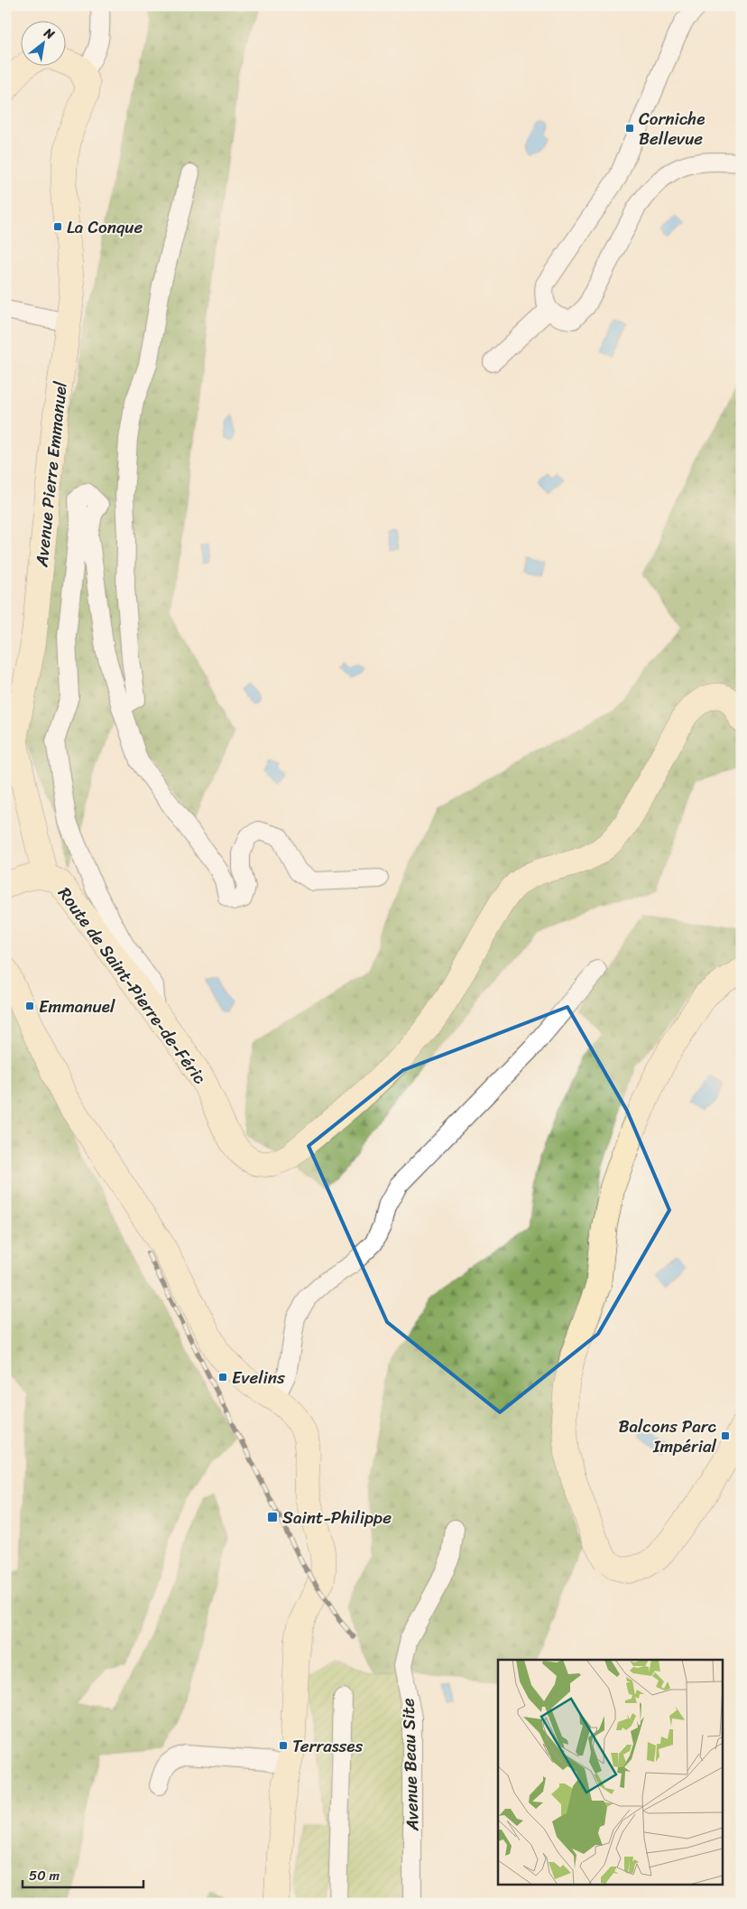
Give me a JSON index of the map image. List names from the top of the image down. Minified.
{"streets":{"street":["Avenue Pierre Emmanuel","Route de Saint-Pierre-de-Féric","Avenue Beau Site"]},"crossings":[["Avenue Pierre Emmanuel","Route de Saint-Pierre-de-Féric"]],"places":{"transit":["Corniche Bellevue","La Conque","Emmanuel","Evelins","Balcons Parc Impérial","Saint-Philippe","Terrasses"]},"scale_bar":"50 m","north":"top right"}
